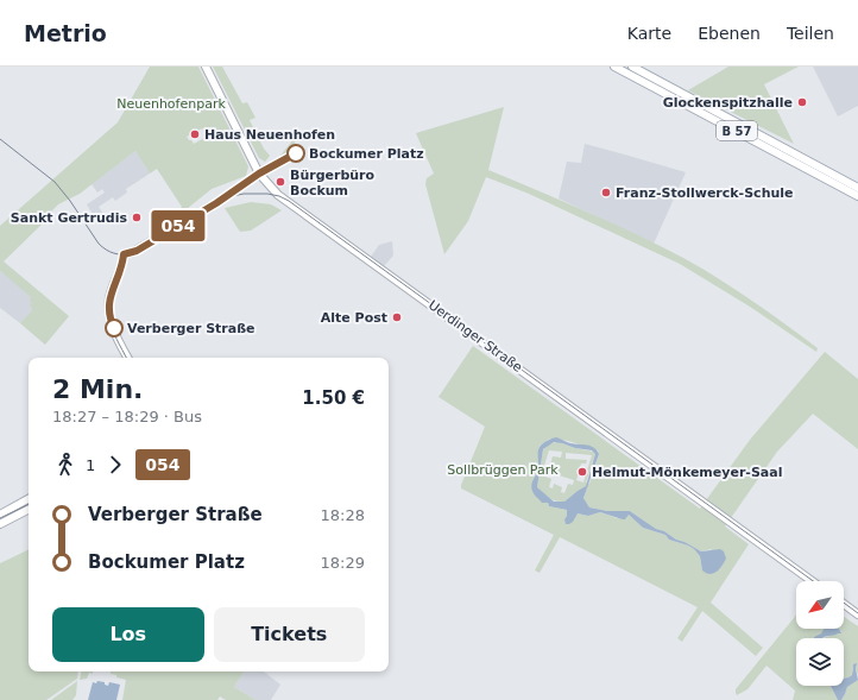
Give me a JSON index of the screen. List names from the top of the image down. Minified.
{"streets":{"main road":["B 57","Uerdinger Straße"]},"parks":["Neuenhofenpark","Sollbrüggen Park"],"places":["Glockenspitzhalle","Haus Neuenhofen","Bockumer Platz","Bürgerbüro Bockum","Franz-Stollwerck-Schule","Sankt Gertrudis","Alte Post","Verberger Straße","Helmut-Mönkemeyer-Saal"],"lines":["bus line 054"],"north":"bottom left","page":{"header":"Metrio","nav":["Karte","Ebenen","Teilen"],"on_map":"054","heading":["2 Min.","18:27 – 18:29 · Bus","1.50 €"],"legs":["1","054"],"list":[{"name":"Verberger Straße","value":"18:28"},{"name":"Bockumer Platz","value":"18:29"}],"buttons":["Los","Tickets"]}}
